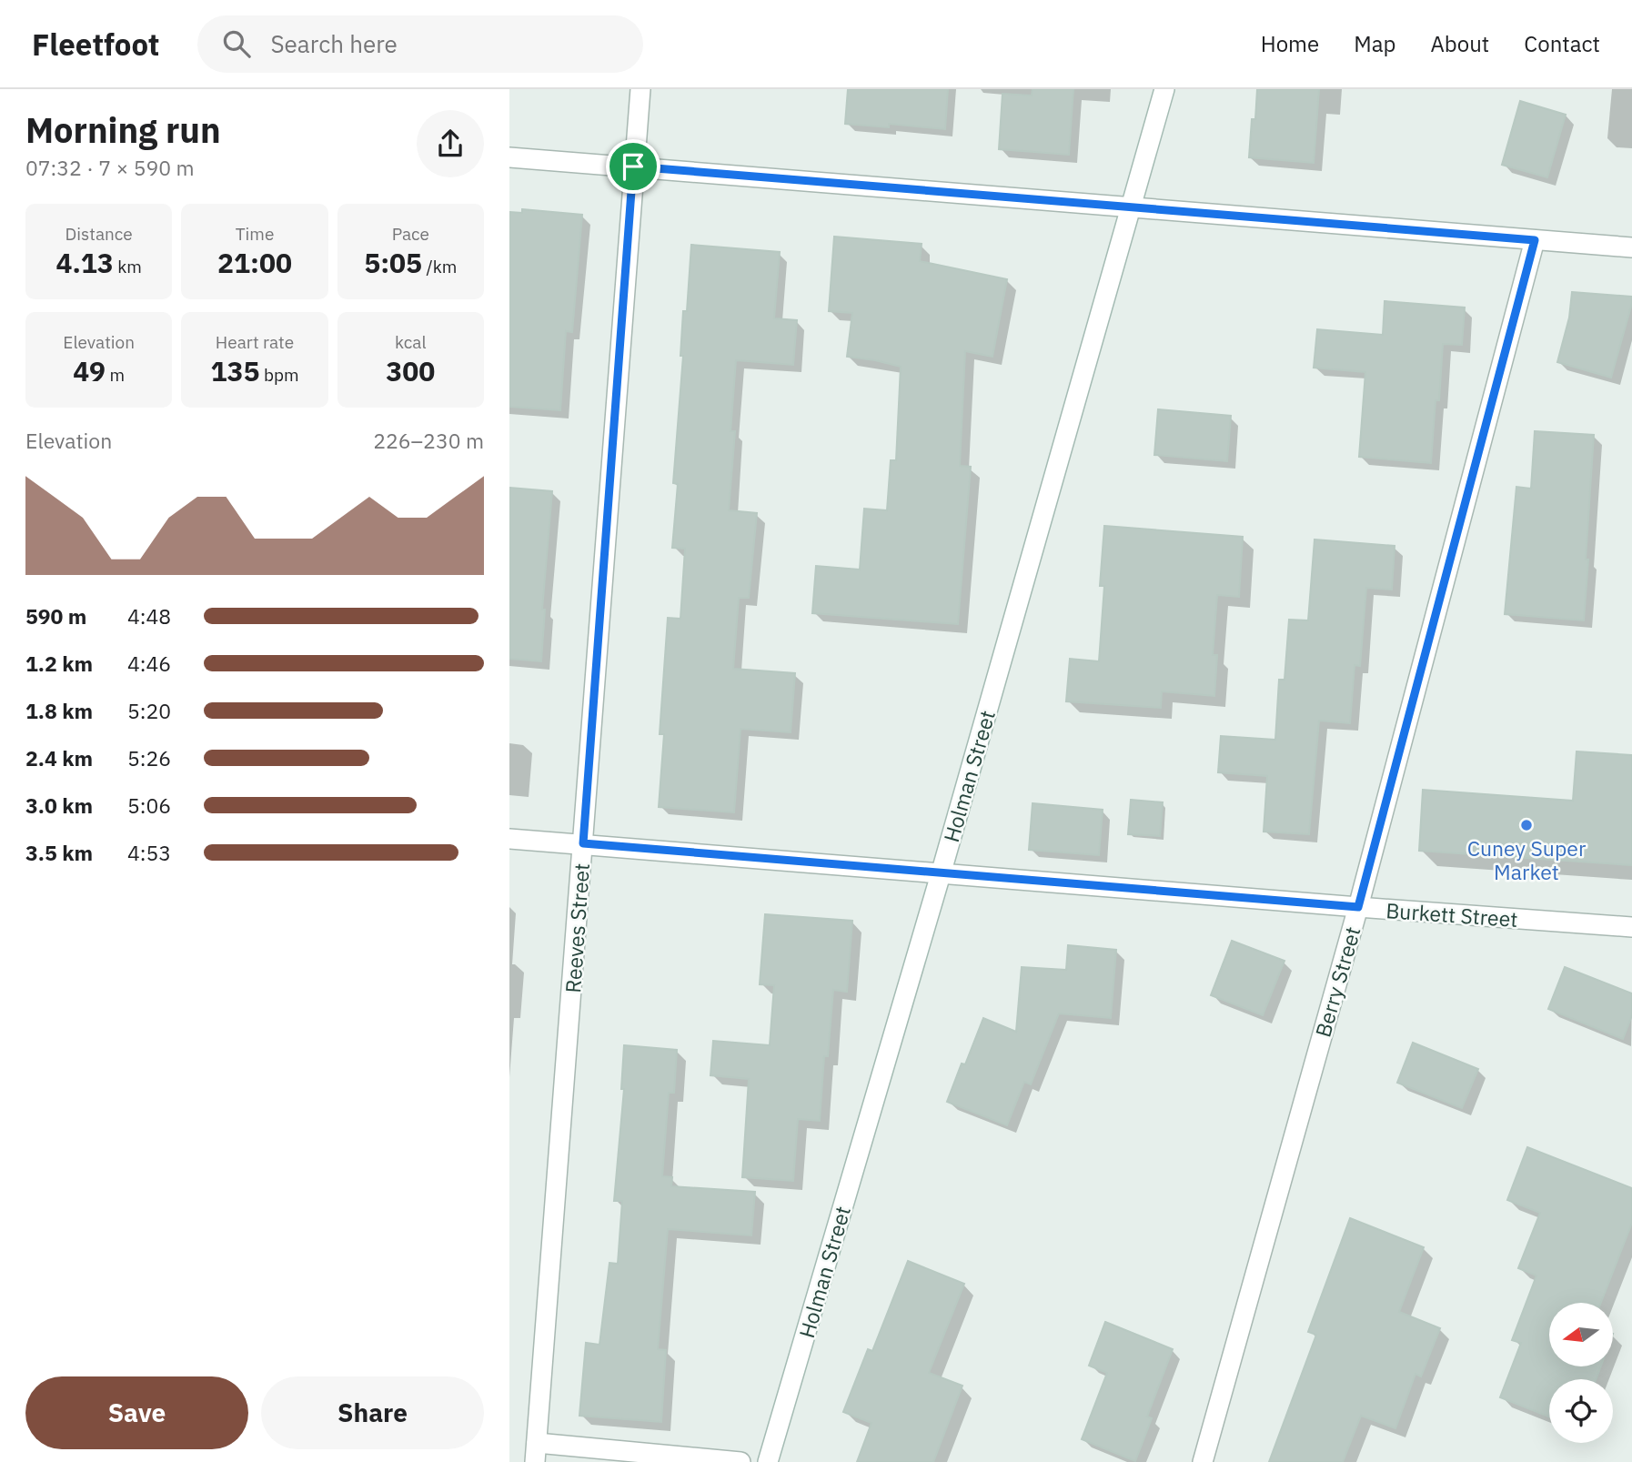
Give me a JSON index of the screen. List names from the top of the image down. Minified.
{"streets":{"street":["Holman Street","Burkett Street","Reeves Street","Berry Street"]},"crossings":[["Holman Street","Burkett Street"],["Burkett Street","Reeves Street"],["Burkett Street","Berry Street"]],"places":["Cuney Super Market"],"north":"left","page":{"header":"Fleetfoot","search":"Search here","nav":["Home","Map","About","Contact"],"heading":["Morning run","07:32 · 7 × 590 m"],"stats":[["Distance","4.13 km"],["Time","21:00"],["Pace","5:05 /km"],["Elevation","49 m"],["Heart rate","135 bpm"],["kcal","300"]],"chart":["Elevation","226–230 m"],"list":[{"name":"590 m","note":"4:48"},{"name":"1.2 km","note":"4:46"},{"name":"1.8 km","note":"5:20"},{"name":"2.4 km","note":"5:26"},{"name":"3.0 km","note":"5:06"},{"name":"3.5 km","note":"4:53"}],"buttons":["Save","Share"]}}
